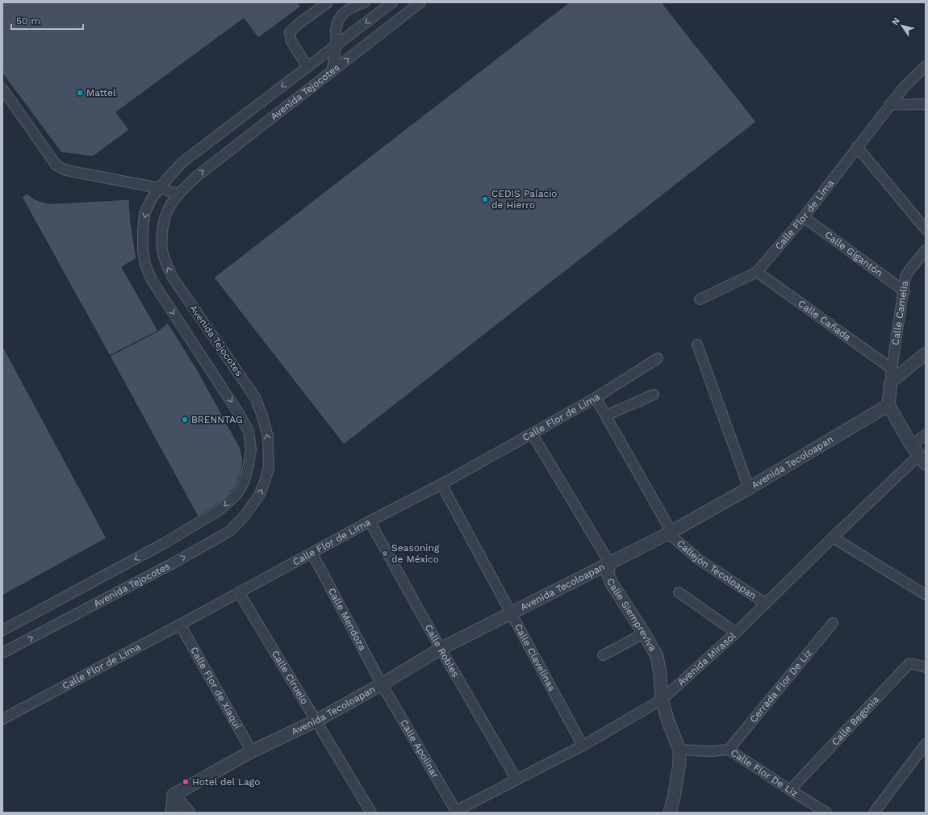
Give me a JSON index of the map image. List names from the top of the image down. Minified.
{"streets":{"street":["Avenida Tejocotes","Calle Flor de Lima","Calle Gigantón","Calle Camelia","Calle Cañada","Avenida Tecoloapan","Callejón Tecoloapan","Calle Siempreviva","Calle Mendoza","Calle Robles","Calle Clavelinas","Avenida Mirasol","Calle Ciruelo","Cerrada Flor De Liz","Calle Flor de Xiaqui","Calle Begonia","Calle Apolinar","Calle Flor De Liz"]},"crossings":[["Calle Flor de Lima","Calle Gigantón"],["Calle Flor de Lima","Calle Cañada"],["Calle Flor de Lima","Calle Siempreviva"],["Calle Flor de Lima","Calle Mendoza"],["Calle Flor de Lima","Calle Robles"],["Calle Flor de Lima","Calle Clavelinas"],["Calle Flor de Lima","Calle Ciruelo"],["Calle Flor de Lima","Calle Flor de Xiaqui"],["Calle Gigantón","Calle Camelia"],["Calle Camelia","Calle Cañada"],["Avenida Tecoloapan","Callejón Tecoloapan"],["Avenida Tecoloapan","Calle Siempreviva"],["Avenida Tecoloapan","Calle Mendoza"],["Avenida Tecoloapan","Calle Robles"],["Avenida Tecoloapan","Calle Clavelinas"],["Avenida Tecoloapan","Calle Ciruelo"],["Avenida Tecoloapan","Calle Flor de Xiaqui"],["Avenida Tecoloapan","Calle Apolinar"],["Callejón Tecoloapan","Avenida Mirasol"],["Calle Siempreviva","Avenida Mirasol"],["Calle Siempreviva","Calle Flor De Liz"],["Calle Mendoza","Calle Apolinar"],["Calle Robles","Avenida Mirasol"],["Calle Clavelinas","Avenida Mirasol"],["Avenida Mirasol","Calle Apolinar"],["Cerrada Flor De Liz","Calle Flor De Liz"],["Calle Begonia","Calle Flor De Liz"]],"places":["Mattel","CEDIS Palacio de Hierro","BRENNTAG","Seasoning de México","Hotel del Lago"],"scale_bar":"50 m","north":"top left"}
